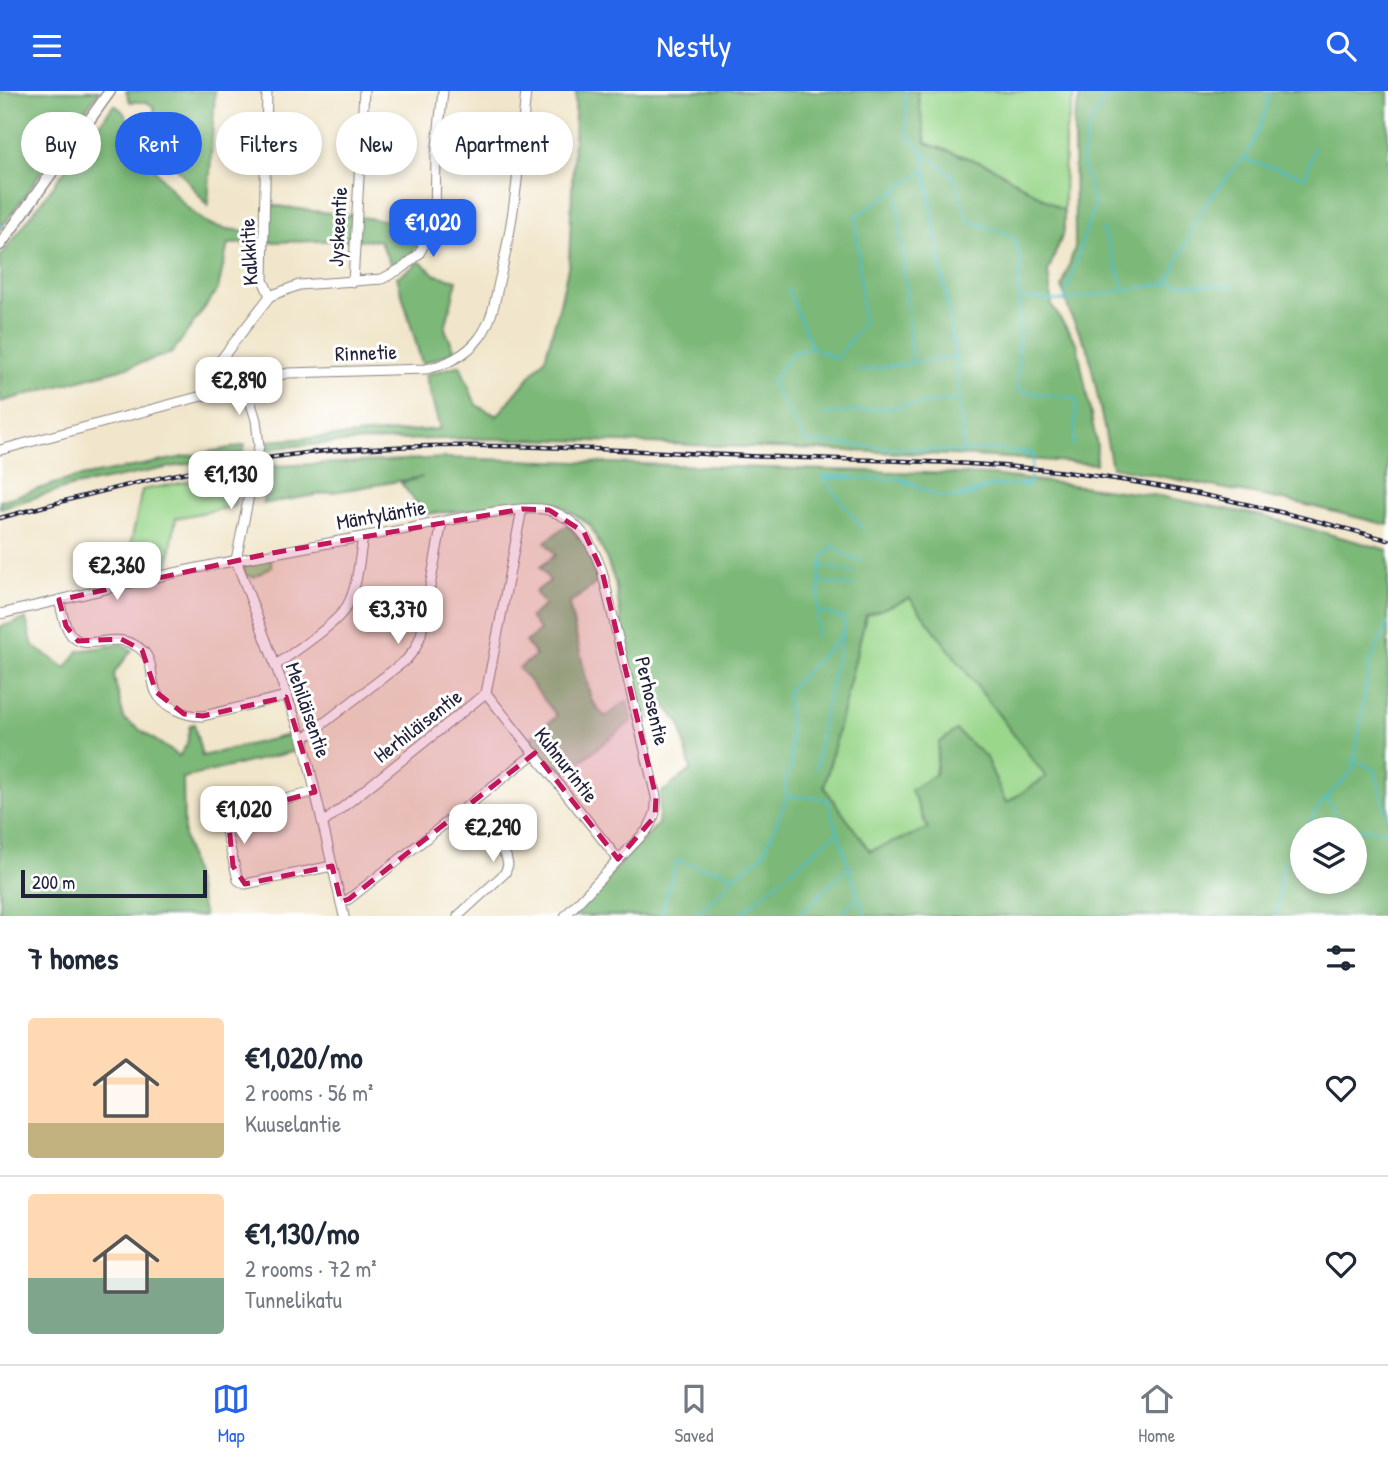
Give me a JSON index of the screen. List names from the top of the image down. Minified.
{"streets":{"street":["Jyskeentie","Kalkkitie","Rinnetie","Mäntyläntie","Perhosentie","Mehiläisentie","Herhiläisentie","Kuhnurintie"]},"crossings":[["Kalkkitie","Rinnetie"],["Mäntyläntie","Perhosentie"],["Mäntyläntie","Mehiläisentie"],["Mäntyläntie","Herhiläisentie"],["Perhosentie","Herhiläisentie"],["Perhosentie","Kuhnurintie"],["Mehiläisentie","Herhiläisentie"],["Herhiläisentie","Kuhnurintie"]],"scale_bar":"200 m","page":{"header":"Nestly","chip":["Buy","Rent","Filters","New","Apartment"],"price":["€1,020","€2,890","€1,130","€2,360","€3,370","€1,020","€2,290"],"scale":"200 m","heading":"7 homes","list":[{"name":"€1,020/mo","note":"2 rooms · 56 m² · Kuuselantie"},{"name":"€1,130/mo","note":"2 rooms · 72 m² · Tunnelikatu"}],"tabs":["Map","Saved","Home"]}}
